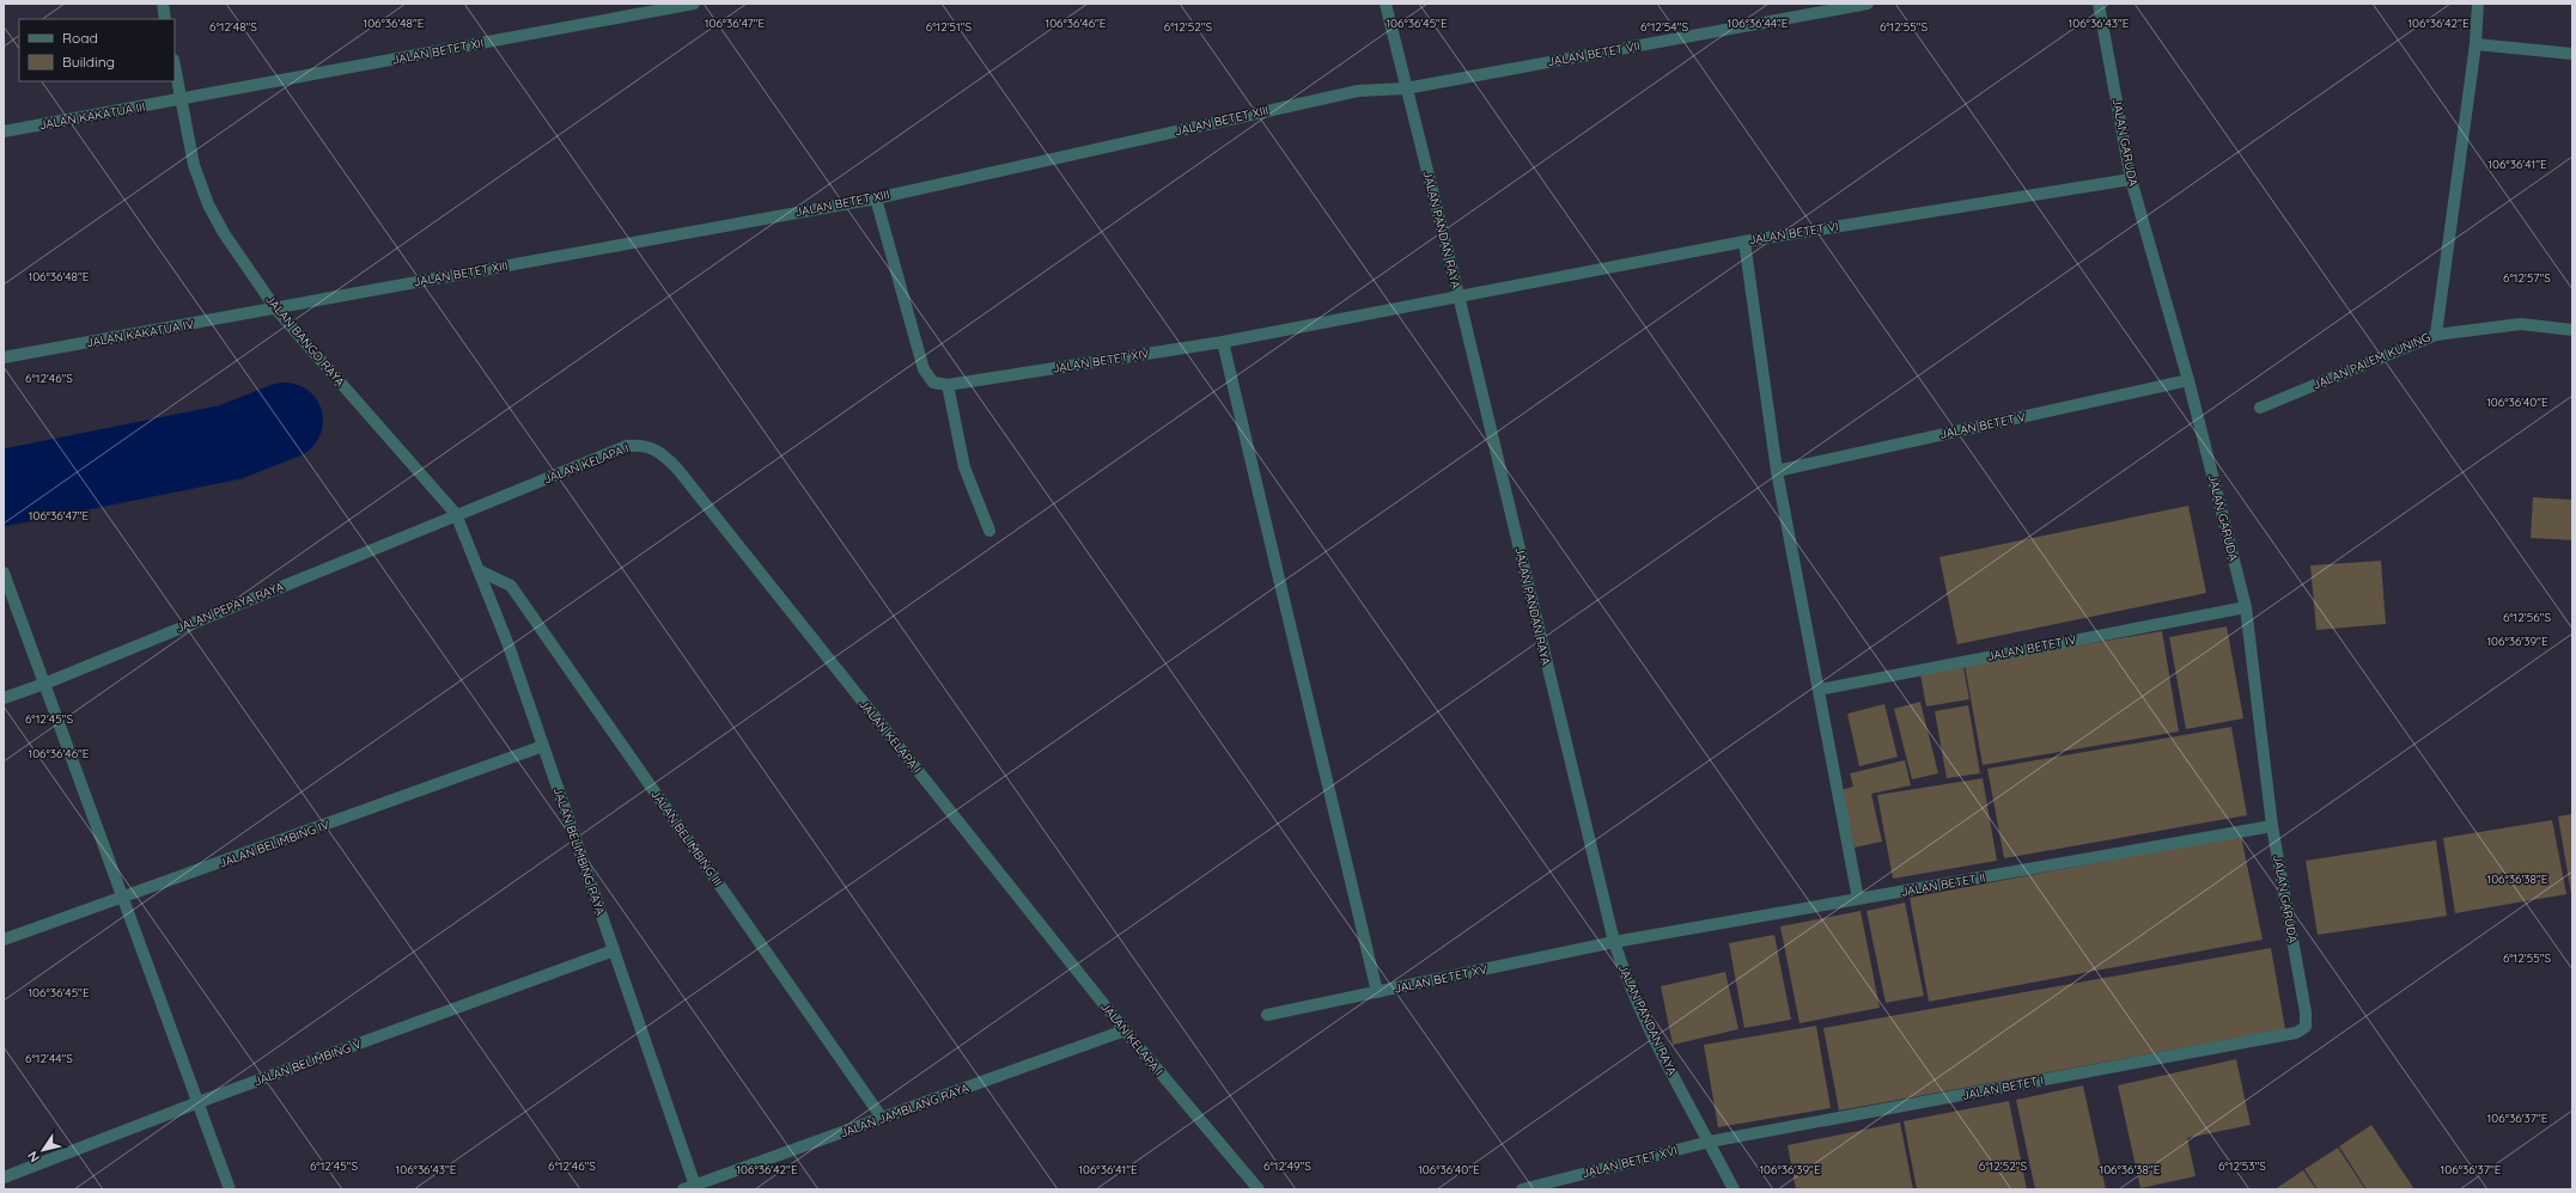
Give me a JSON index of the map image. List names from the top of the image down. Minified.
{"streets":{"street":["JALAN BETET XII","JALAN BETET VII","JALAN KAKATUA III","JALAN BETET XIII","JALAN GARUDA","JALAN PANDAN RAYA","JALAN BETET VI","JALAN KAKATUA IV","JALAN BANGO RAYA","JALAN BETET XIV","JALAN PALEM KUNING","JALAN BETET V","JALAN KELAPA I","JALAN PEPAYA RAYA","JALAN BETET IV","JALAN BELIMBING III","JALAN BELIMBING IV","JALAN BELIMBING RAYA","JALAN BETET II","JALAN BETET XV","JALAN BELIMBING V","JALAN BETET I","JALAN JAMBLANG RAYA","JALAN BETET XVI"]},"crossings":[["JALAN BETET XII","JALAN KAKATUA III"],["JALAN BETET XII","JALAN BANGO RAYA"],["JALAN BETET VII","JALAN BETET XIII"],["JALAN BETET VII","JALAN PANDAN RAYA"],["JALAN KAKATUA III","JALAN BANGO RAYA"],["JALAN BETET XIII","JALAN PANDAN RAYA"],["JALAN BETET XIII","JALAN KAKATUA IV"],["JALAN BETET XIII","JALAN BANGO RAYA"],["JALAN GARUDA","JALAN BETET VI"],["JALAN GARUDA","JALAN BETET V"],["JALAN GARUDA","JALAN BETET IV"],["JALAN GARUDA","JALAN BETET II"],["JALAN GARUDA","JALAN BETET I"],["JALAN PANDAN RAYA","JALAN BETET VI"],["JALAN PANDAN RAYA","JALAN BETET XIV"],["JALAN PANDAN RAYA","JALAN BETET II"],["JALAN PANDAN RAYA","JALAN BETET XV"],["JALAN PANDAN RAYA","JALAN BETET I"],["JALAN PANDAN RAYA","JALAN BETET XVI"],["JALAN BETET VI","JALAN BETET XIV"],["JALAN KAKATUA IV","JALAN BANGO RAYA"],["JALAN BANGO RAYA","JALAN KELAPA I"],["JALAN BANGO RAYA","JALAN PEPAYA RAYA"],["JALAN BANGO RAYA","JALAN BELIMBING RAYA"],["JALAN KELAPA I","JALAN PEPAYA RAYA"],["JALAN KELAPA I","JALAN BELIMBING RAYA"],["JALAN KELAPA I","JALAN JAMBLANG RAYA"],["JALAN PEPAYA RAYA","JALAN BELIMBING RAYA"],["JALAN BELIMBING III","JALAN BELIMBING RAYA"],["JALAN BELIMBING III","JALAN JAMBLANG RAYA"],["JALAN BELIMBING IV","JALAN BELIMBING RAYA"],["JALAN BELIMBING RAYA","JALAN BELIMBING V"],["JALAN BELIMBING RAYA","JALAN JAMBLANG RAYA"],["JALAN BETET II","JALAN BETET XV"],["JALAN BETET I","JALAN BETET XVI"]],"legend":["Road","Building"],"north":"bottom left","coordinates":["106°36'47\"E","106°36'46\"E","106°36'45\"E","106°36'44\"E","106°36'43\"E","106°36'42\"E","106°36'48\"E","6°12'48\"S","6°12'51\"S","6°12'52\"S","6°12'54\"S","6°12'55\"S","106°36'41\"E","6°12'57\"S","6°12'46\"S","106°36'40\"E","6°12'56\"S","106°36'39\"E","6°12'45\"S","106°36'38\"E","6°12'44\"S","106°36'37\"E","6°12'49\"S","6°12'53\"S"]}
